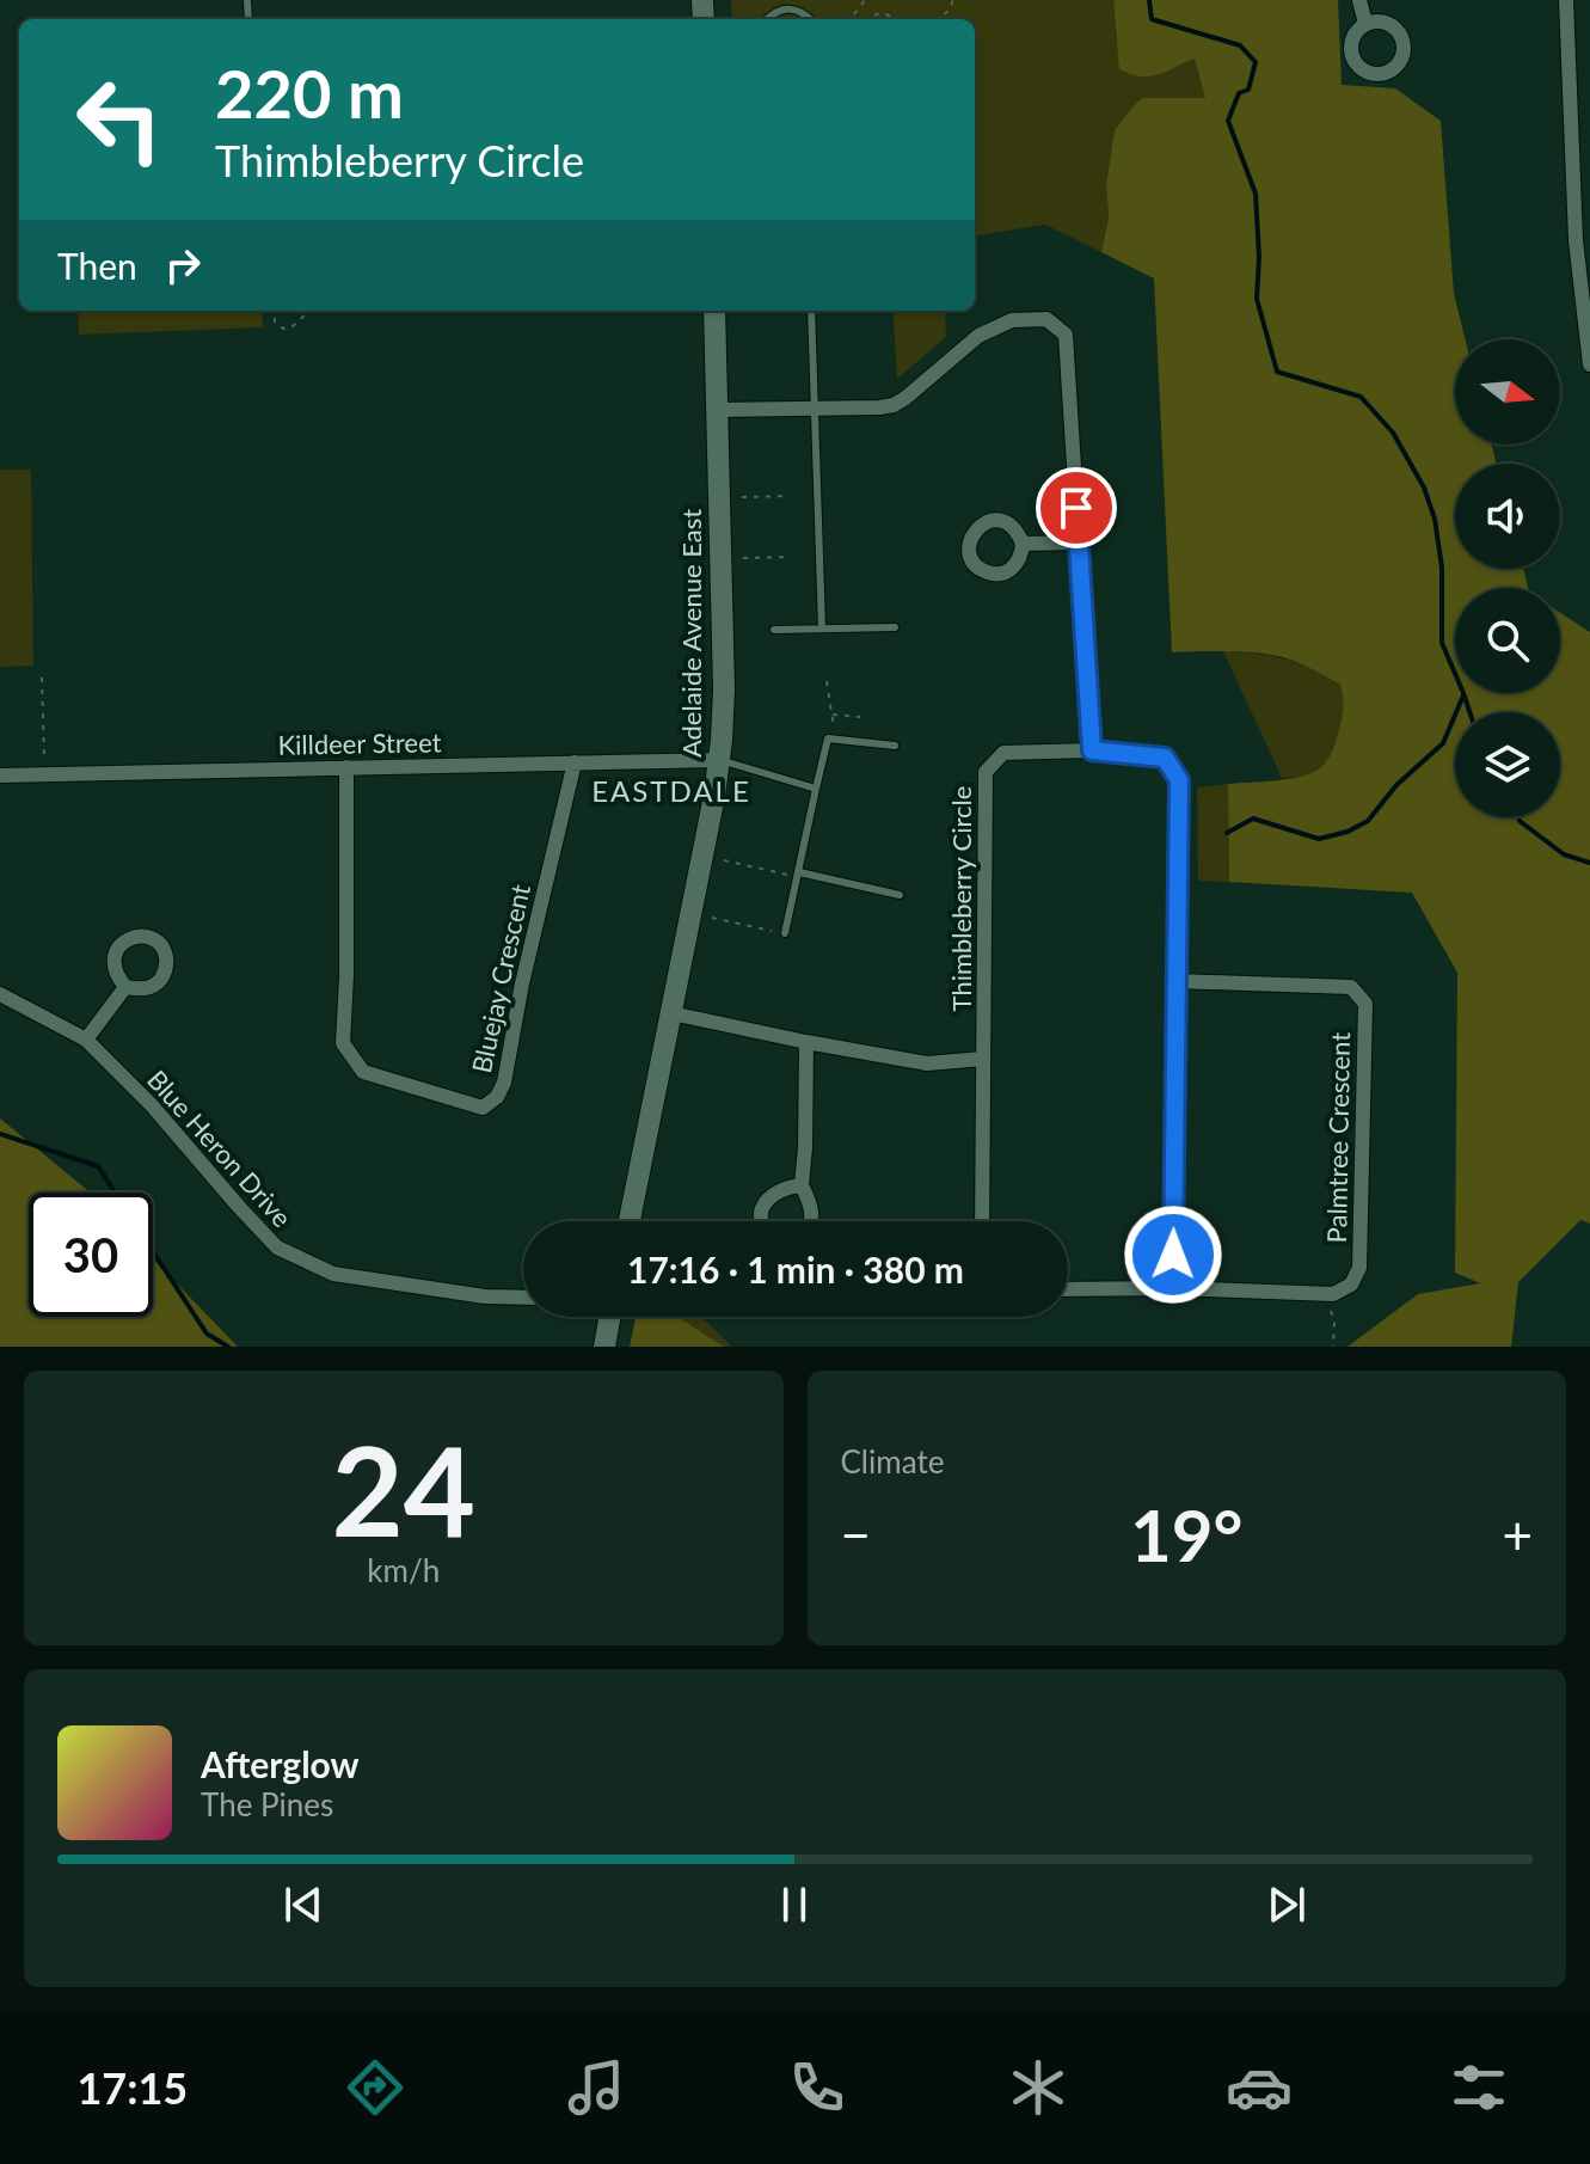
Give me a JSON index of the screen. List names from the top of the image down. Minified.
{"streets":{"main road":["Adelaide Avenue East"],"street":["Killdeer Street","Thimbleberry Circle","Bluejay Crescent","Palmtree Crescent","Blue Heron Drive"]},"crossings":[["Adelaide Avenue East","Killdeer Street"],["Killdeer Street","Bluejay Crescent"],["Thimbleberry Circle","Palmtree Crescent"]],"districts":["EASTDALE"],"north":"right","page":{"turn":["220 m","Thimbleberry Circle"],"then":"Then","limit":"30","trip":"17:16 · 1 min · 380 m","tile":[["24","km/h"],"Climate"],"heat":["−","19°","+"],"song":["Afterglow","The Pines"],"tabs":"17:15"}}
